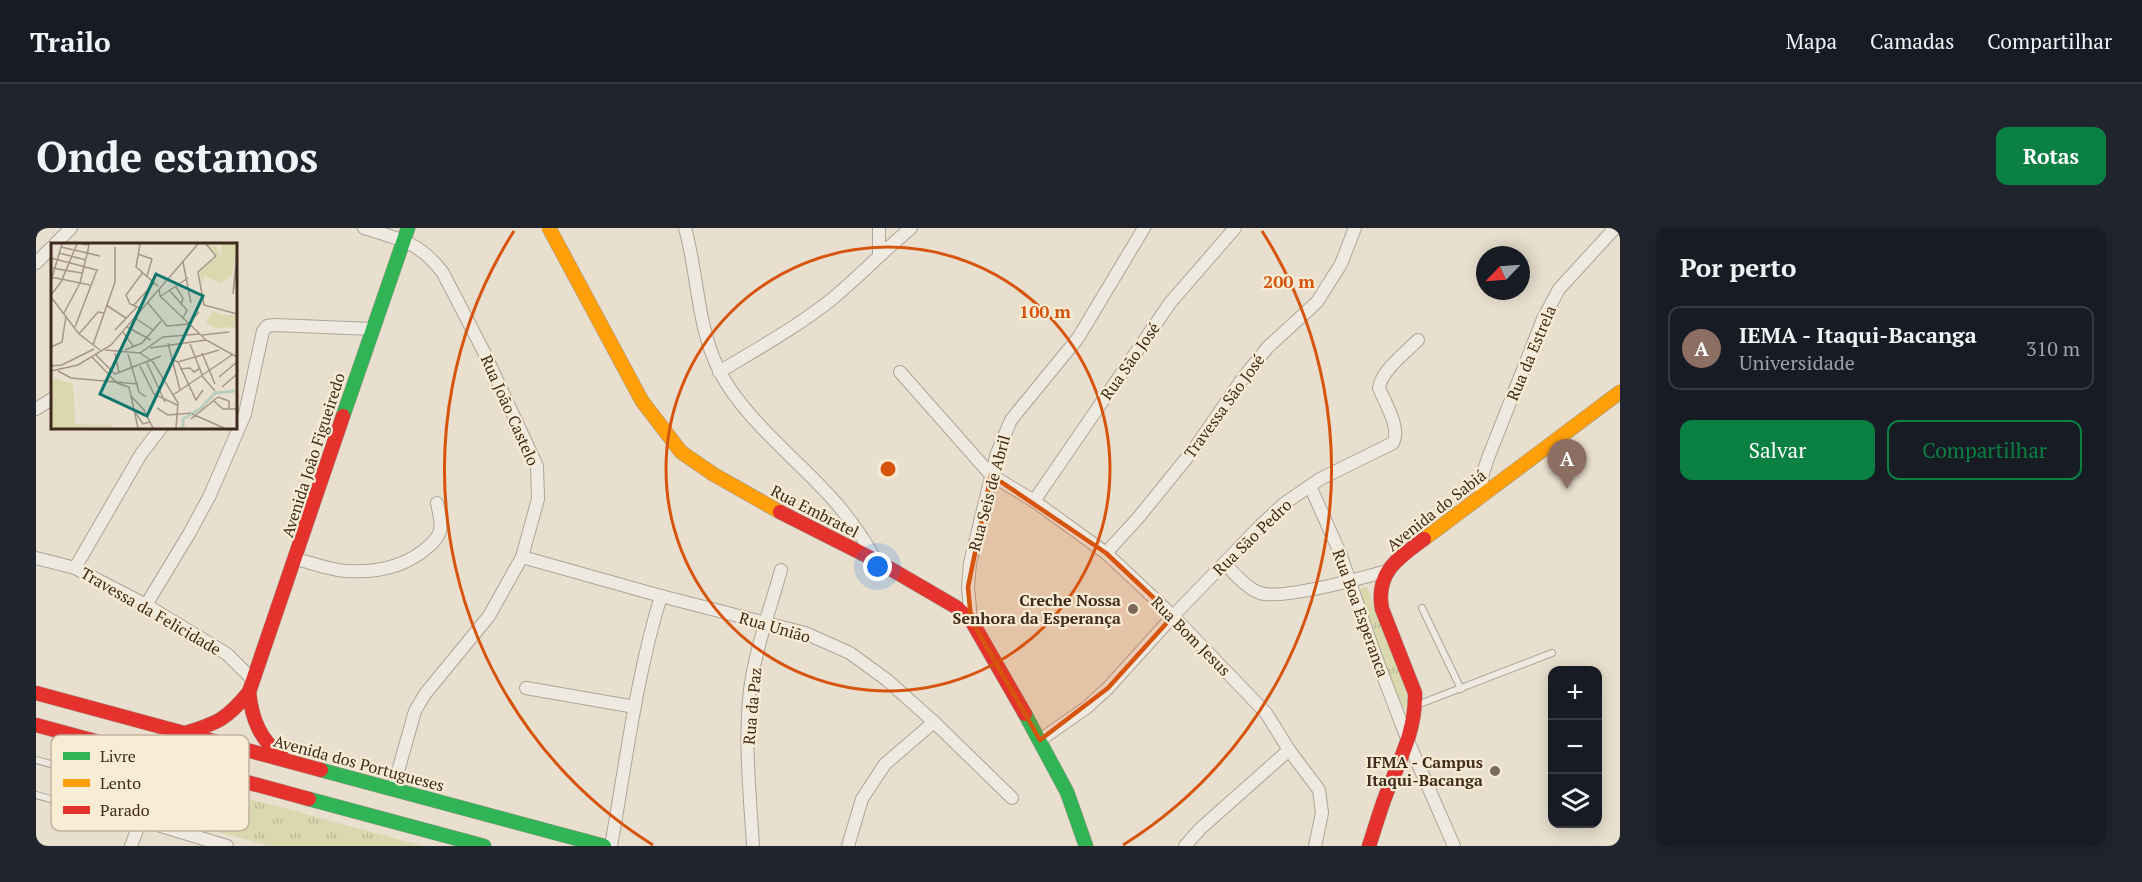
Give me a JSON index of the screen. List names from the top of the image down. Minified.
{"streets":{"main road":["Avenida João Figueiredo","Avenida do Sabiá","Rua Embratel","Avenida dos Portugueses"],"street":["Rua da Estrela","Rua São José","Travessa São José","Rua João Castelo","Rua Seis de Abril","Rua São Pedro","Travessa da Felicidade","Rua Boa Esperanca","Rua União","Rua Bom Jesus","Rua da Paz"]},"crossings":[["Rua da Estrela","Avenida do Sabiá"],["Rua São José","Rua Bom Jesus"],["Travessa São José","Rua Bom Jesus"],["Rua João Castelo","Avenida João Figueiredo"],["Rua João Castelo","Rua União"],["Rua João Castelo","Avenida dos Portugueses"],["Avenida João Figueiredo","Travessa da Felicidade"],["Avenida João Figueiredo","Avenida dos Portugueses"],["Rua Seis de Abril","Rua Embratel"],["Rua Seis de Abril","Rua Bom Jesus"],["Avenida do Sabiá","Rua Boa Esperanca"],["Rua Embratel","Rua São Pedro"],["Rua São Pedro","Rua Boa Esperanca"],["Rua São Pedro","Rua Bom Jesus"],["Rua União","Rua da Paz"]],"places":["Creche Nossa Senhora da Esperança","IFMA - Campus Itaqui-Bacanga"],"legend":["Livre","Lento","Parado"],"north":"bottom left","page":{"header":"Trailo","nav":["Mapa","Camadas","Compartilhar"],"buttons":["Rotas",["Salvar","Compartilhar"]],"title":"Onde estamos","heading":"Por perto","list":[{"mark":"A","name":"IEMA - Itaqui-Bacanga","note":"Universidade","value":"310 m"}],"pins":"A","map_buttons":["+","−"]},"rings":["200 m","100 m"]}
